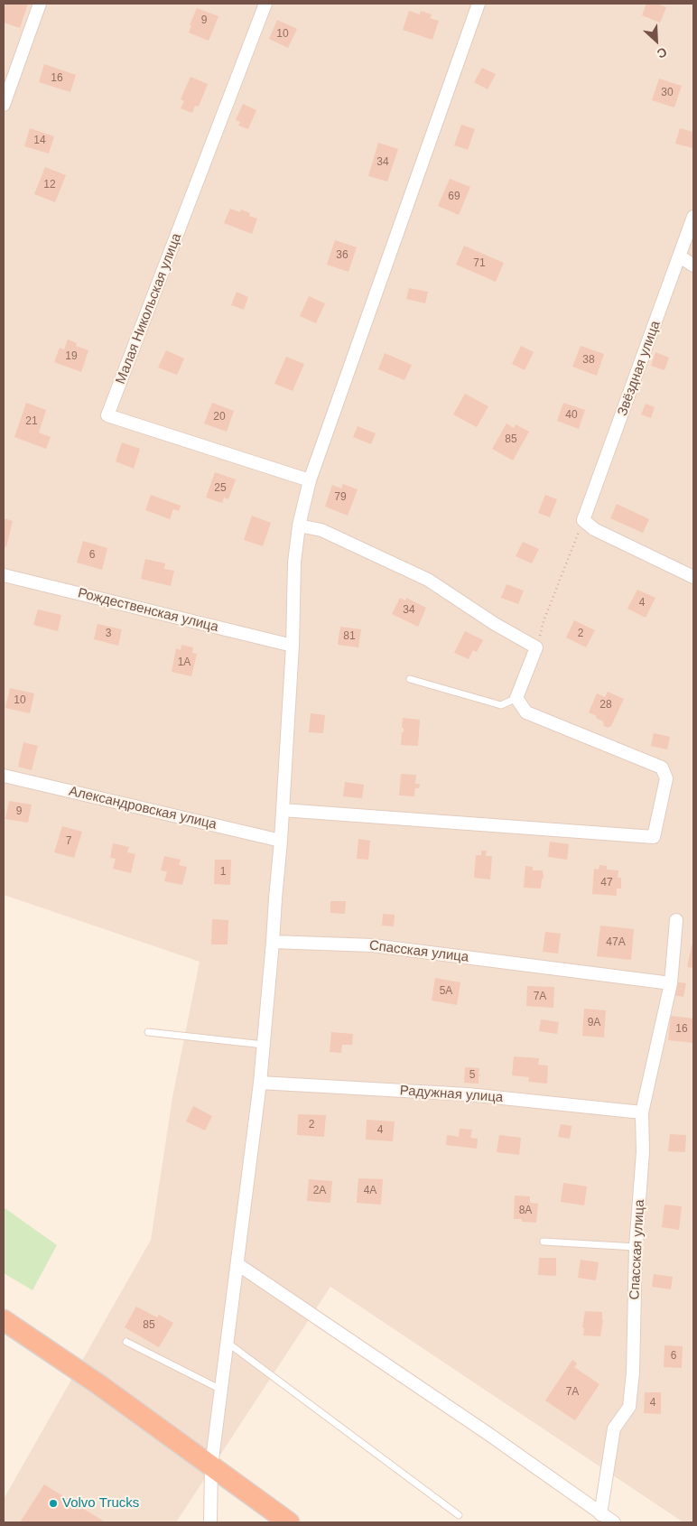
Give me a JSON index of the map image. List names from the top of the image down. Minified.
{"streets":{"street":["Малая Никольская улица","Звёздная улица","Рождественская улица","Александровская улица","Спасская улица","Радужная улица"]},"crossings":[["Спасская улица","Радужная улица"]],"places":["Volvo Trucks"],"house_numbers":["9","10","16","30","14","34","12","69","36","71","19","38","40","20","21","85","25","79","6","4","34","3","2","81","1А","10","28","9","7","1","47","47А","5А","7А","9А","16","5","2","4","2А","4А","8А","85","6","7А","4"],"north":"bottom right"}
